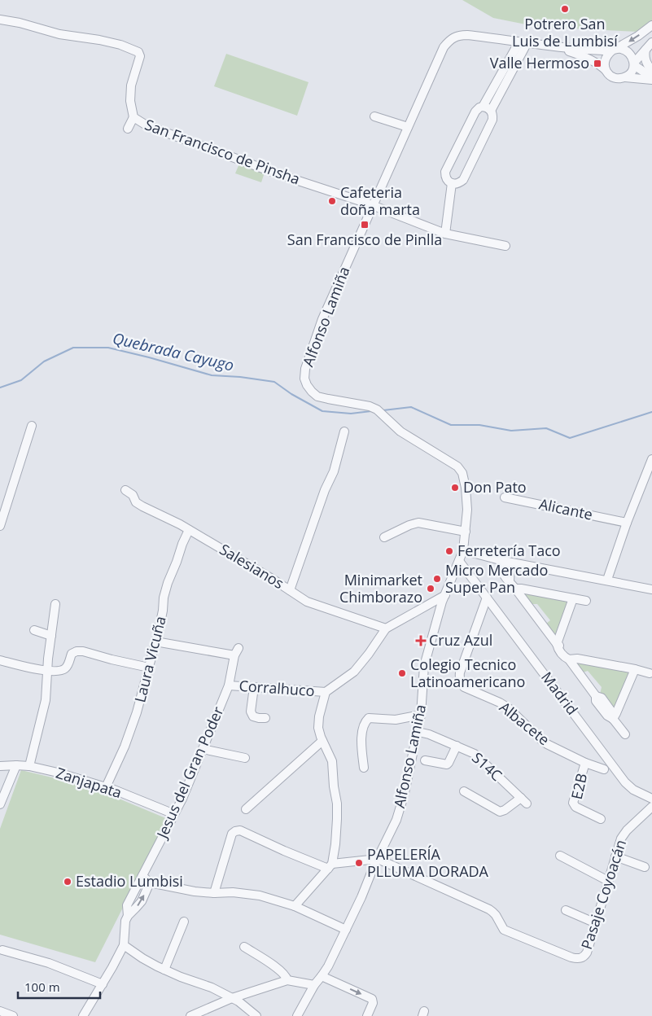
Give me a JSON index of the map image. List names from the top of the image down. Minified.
{"streets":{"street":["San Francisco de Pinsha","Alfonso Lamiña","Alicante","Salesianos","Laura Vicuña","Corralhuco","Madrid","Albacete","S14C","Jesus del Gran Poder","Zanjapata","E2B","Pasaje Coyoacán"]},"crossings":[["San Francisco de Pinsha","Alfonso Lamiña"],["Alfonso Lamiña","Madrid"],["Alfonso Lamiña","S14C"],["Alfonso Lamiña","Pasaje Coyoacán"],["Salesianos","Laura Vicuña"],["Laura Vicuña","Jesus del Gran Poder"],["Laura Vicuña","Zanjapata"],["Corralhuco","Jesus del Gran Poder"],["Madrid","Albacete"],["Albacete","E2B"],["Jesus del Gran Poder","Zanjapata"]],"water":["Quebrada Cayugo"],"places":{"other":["Potrero San Luis de Lumbisí","Cafeteria doña marta","Don Pato","Ferretería Taco","Micro Mercado Super Pan","Minimarket Chimborazo","Colegio Tecnico Latinoamericano","PAPELERÍA PLLUMA DORADA","Estadio Lumbisi"],"transit":["Valle Hermoso","San Francisco de Pinlla"],"health":["Cruz Azul"]},"scale_bar":"100 m"}
